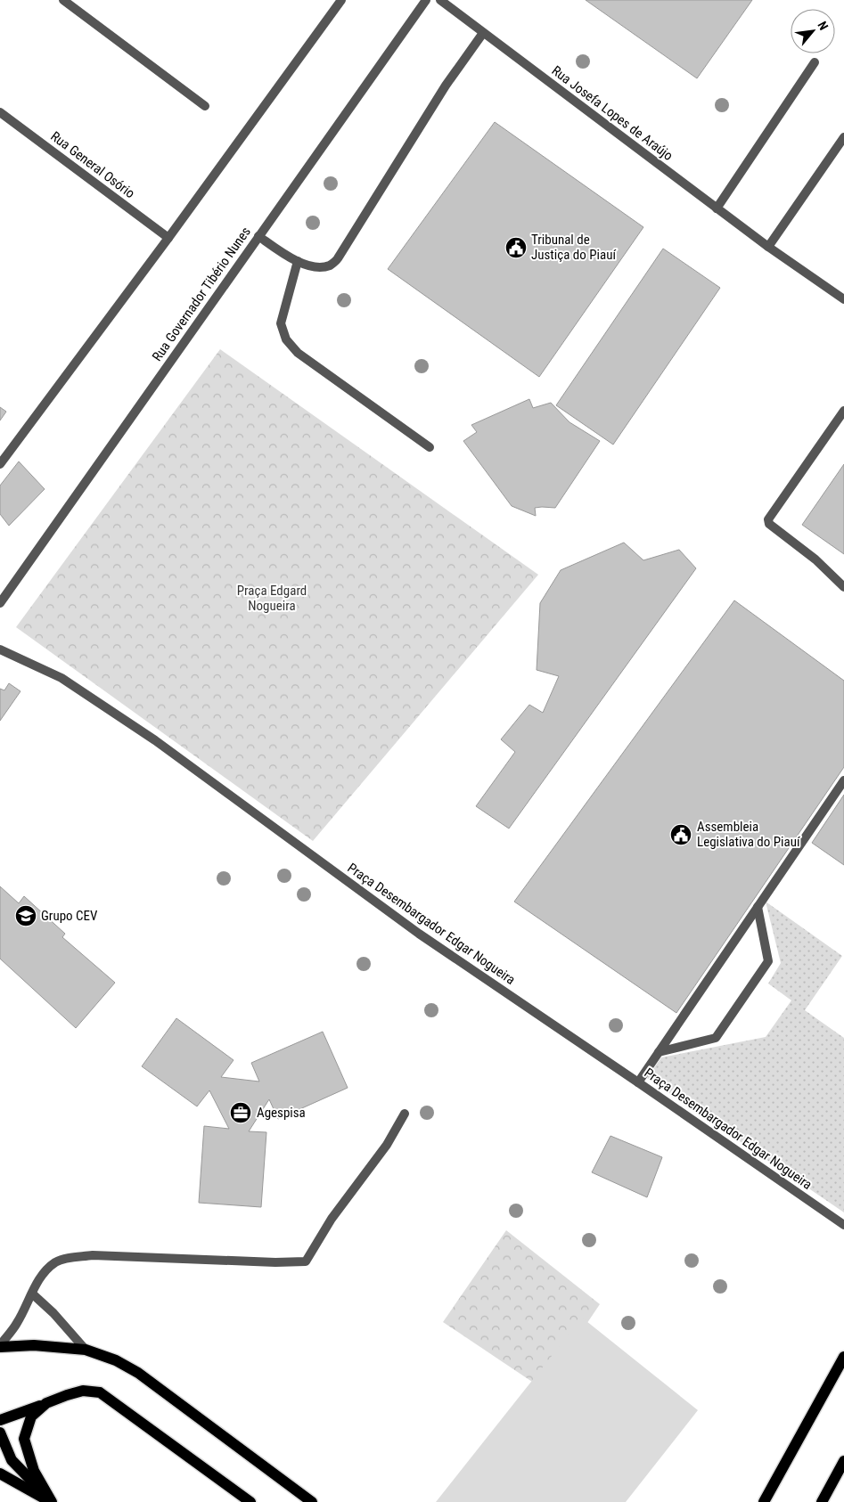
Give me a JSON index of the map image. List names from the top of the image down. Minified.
{"streets":{"street":["Rua Josefa Lopes de Araújo","Rua General Osório","Rua Governador Tibério Nunes","Praça Desembargador Edgar Nogueira"]},"parks":["Praça Edgard Nogueira"],"places":{"public building":["Tribunal de Justiça do Piauí","Assembleia Legislativa do Piauí"],"school or university":["Grupo CEV"],"office":["Agespisa"]},"north":"top right"}
